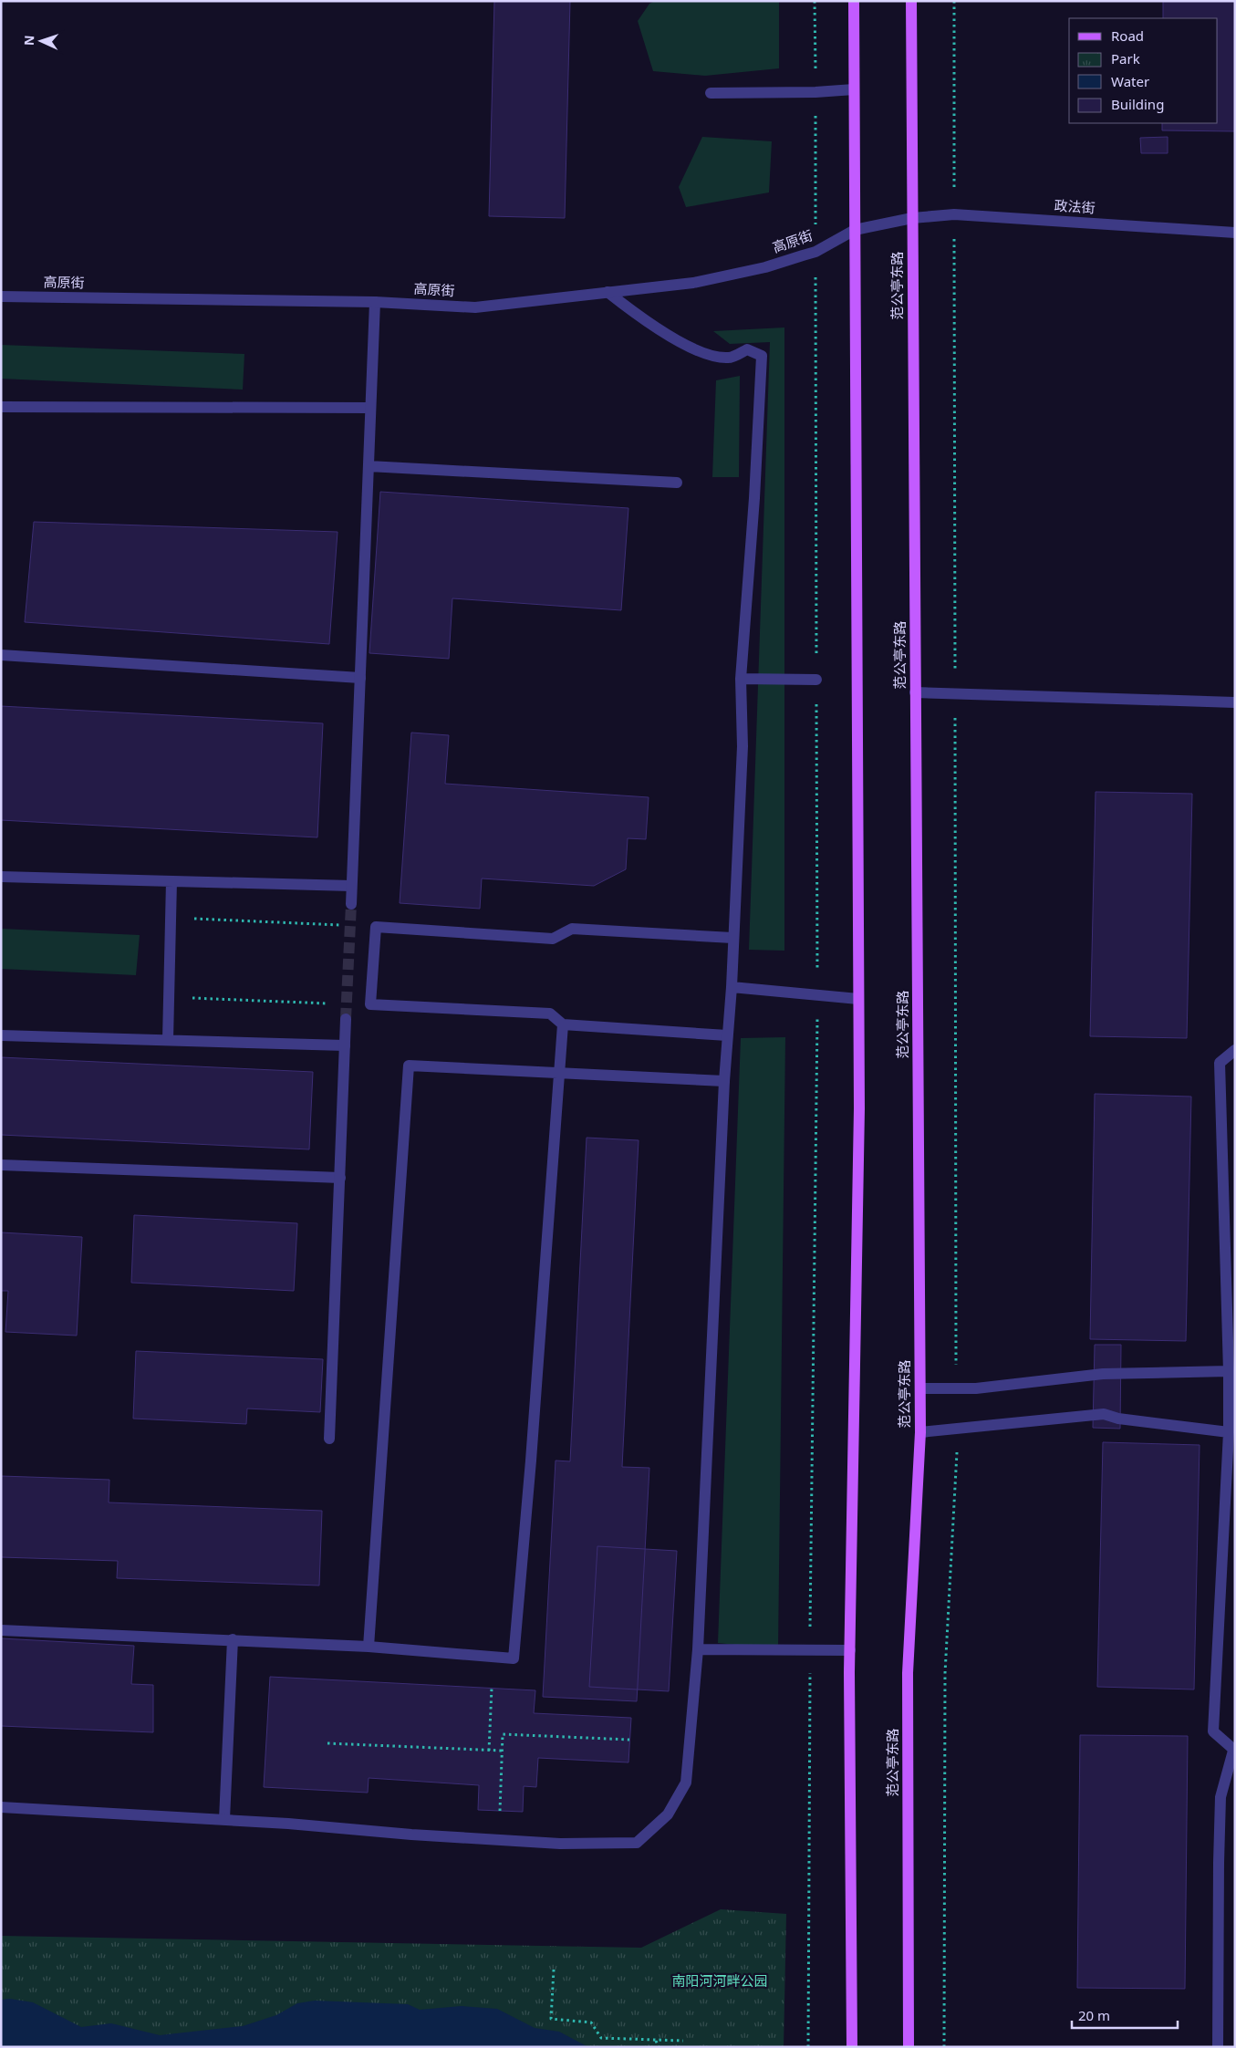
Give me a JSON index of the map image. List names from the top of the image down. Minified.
{"streets":{"main road":["范公亭东路"],"street":["政法街","高原街"]},"crossings":[["政法街","高原街"],["政法街","范公亭东路"],["高原街","范公亭东路"]],"parks":["南阳河河畔公园"],"legend":["Road","Park","Water","Building"],"scale_bar":"20 m","north":"left"}
